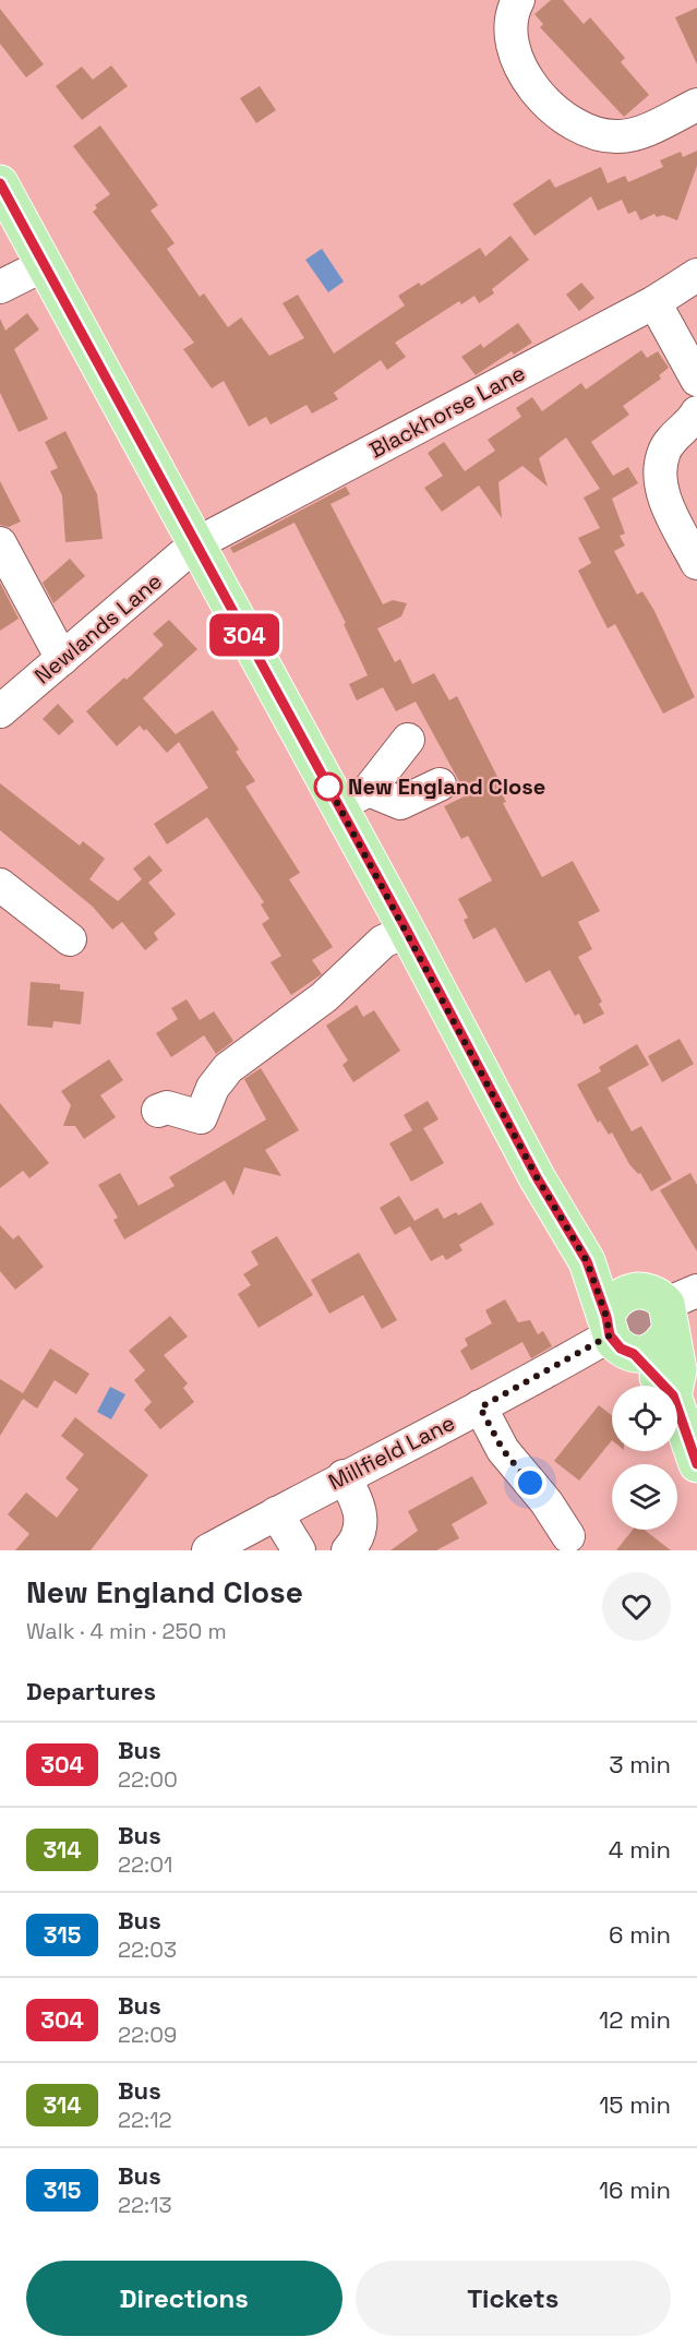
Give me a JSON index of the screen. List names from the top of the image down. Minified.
{"streets":{"street":["Blackhorse Lane","Newlands Lane","Millfield Lane"]},"crossings":[["Blackhorse Lane","Newlands Lane"]],"places":["New England Close"],"lines":["bus line 304"],"page":{"on_map":"304","heading":[["New England Close","Walk · 4 min · 250 m"],"Departures"],"list":[{"mark":"304","name":"Bus","note":"22:00","value":"3 min"},{"mark":"314","name":"Bus","note":"22:01","value":"4 min"},{"mark":"315","name":"Bus","note":"22:03","value":"6 min"},{"mark":"304","name":"Bus","note":"22:09","value":"12 min"},{"mark":"314","name":"Bus","note":"22:12","value":"15 min"},{"mark":"315","name":"Bus","note":"22:13","value":"16 min"}],"buttons":["Directions","Tickets"]}}
